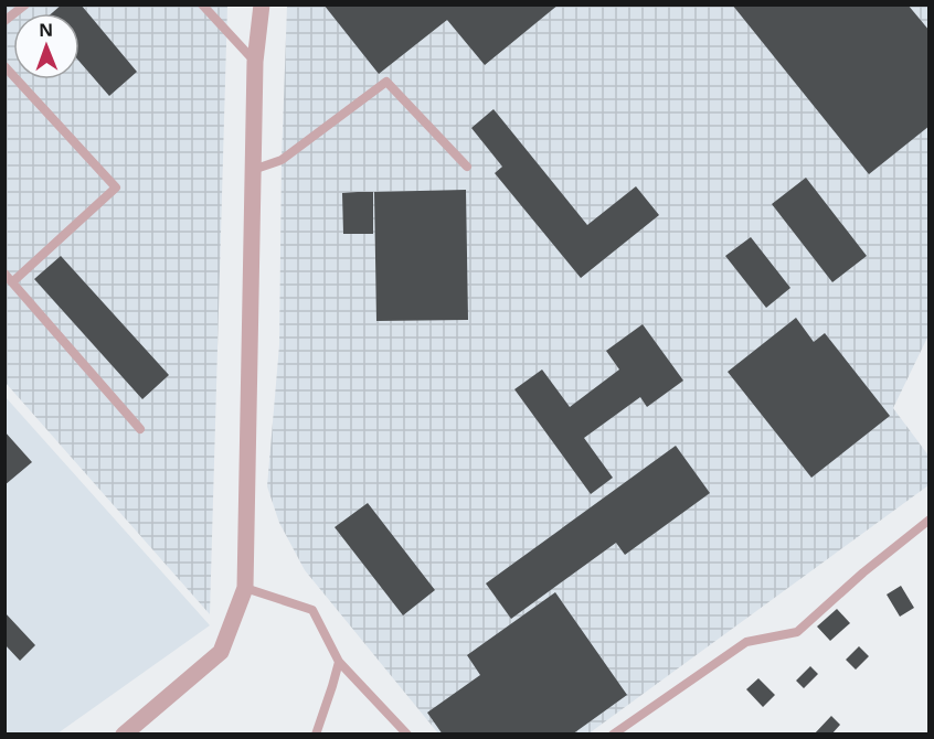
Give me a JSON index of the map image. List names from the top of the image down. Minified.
{"north":"top"}
